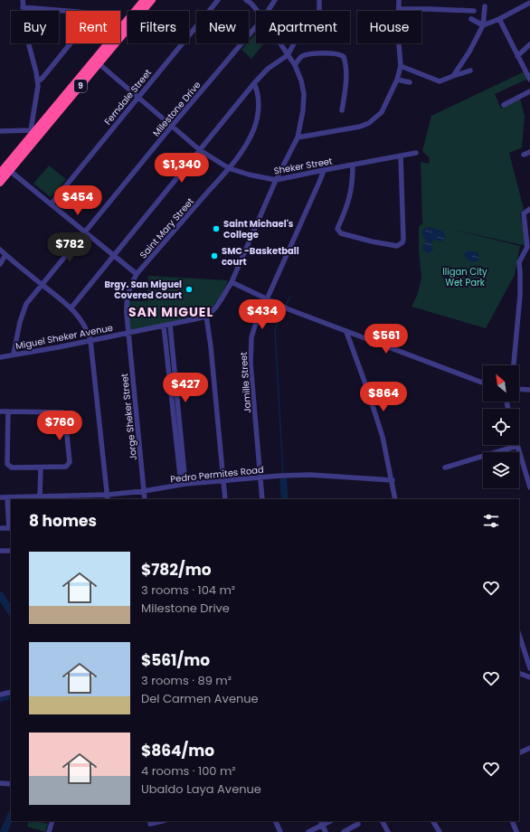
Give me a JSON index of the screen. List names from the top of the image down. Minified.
{"streets":{"highway":["9"],"street":["Ferndale Street","Milestone Drive","Sheker Street","Saint Mary Street","Miguel Sheker Avenue","Jamille Street","Jorge Sheker Street","Pedro Permites Road"]},"crossings":[["9","Sheker Street"],["Ferndale Street","Sheker Street"],["Milestone Drive","Sheker Street"],["Milestone Drive","Miguel Sheker Avenue"],["Sheker Street","Saint Mary Street"],["Sheker Street","Jamille Street"],["Saint Mary Street","Miguel Sheker Avenue"],["Saint Mary Street","Jorge Sheker Street"],["Miguel Sheker Avenue","Jorge Sheker Street"],["Jamille Street","Pedro Permites Road"],["Jorge Sheker Street","Pedro Permites Road"]],"districts":["SAN MIGUEL"],"parks":["Iligan City Wet Park"],"places":["Saint Michael's College","SMC -Basketball court","Brgy. San Miguel Covered Court"],"north":"top left","page":{"chip":["Buy","Rent","Filters","New","Apartment","House"],"price":["$1,340","$454","$782","$434","$561","$427","$864","$760"],"heading":"8 homes","list":[{"name":"$782/mo","note":"3 rooms · 104 m² · Milestone Drive"},{"name":"$561/mo","note":"3 rooms · 89 m² · Del Carmen Avenue"},{"name":"$864/mo","note":"4 rooms · 100 m² · Ubaldo Laya Avenue"}]}}
